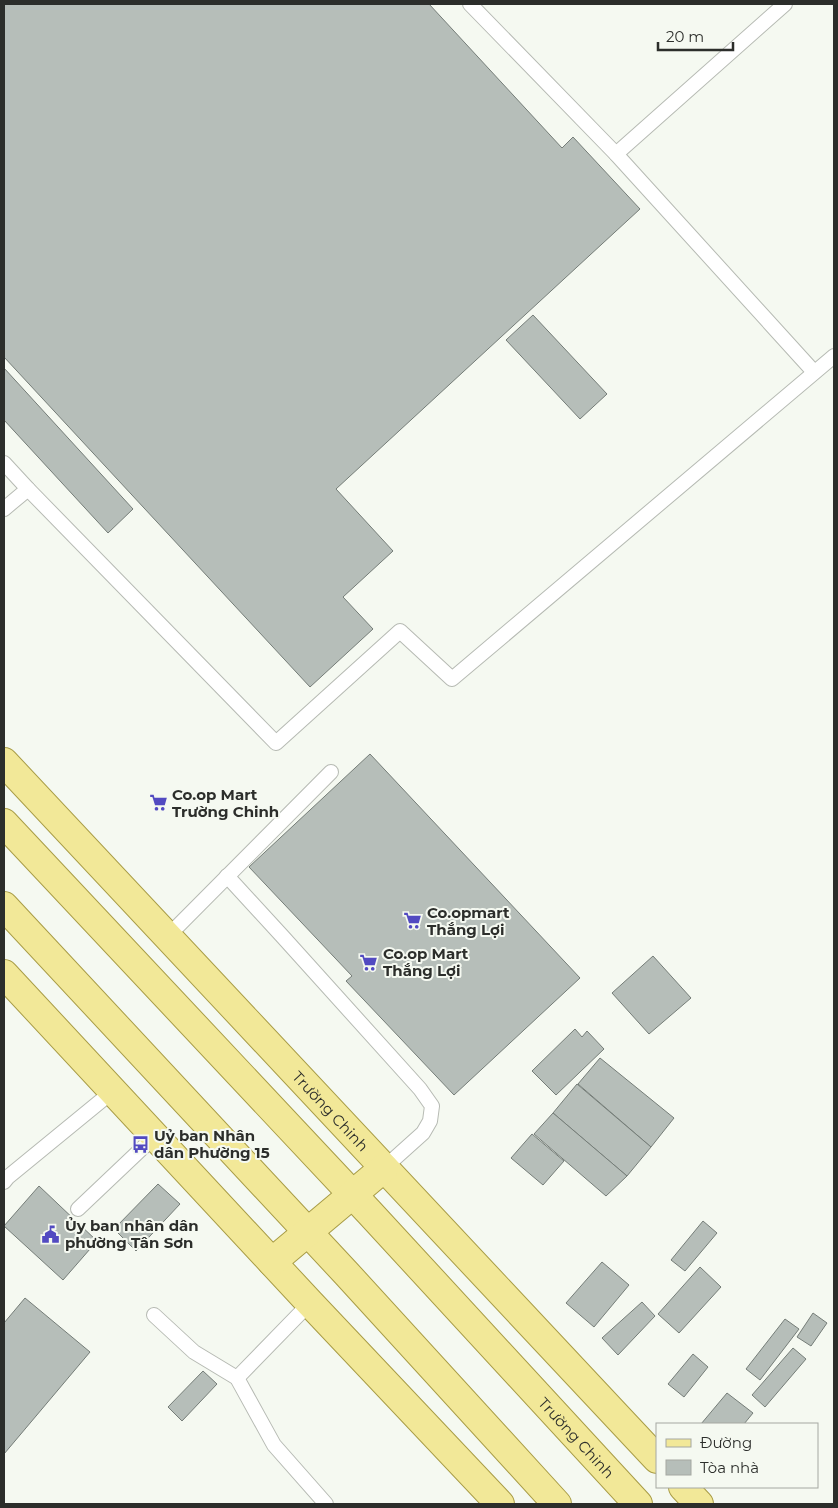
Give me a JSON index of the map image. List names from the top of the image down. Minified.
{"streets":{"main road":["Trường Chinh"]},"places":{"supermarket":["Co.op Mart Trường Chinh","Co.opmart Thắng Lợi","Co.op Mart Thắng Lợi"],"bus stop":["Uỷ ban Nhân dân Phường 15"],"public building":["Ủy ban nhân dân phường Tân Sơn"]},"legend":["Đường","Tòa nhà"],"scale_bar":"20 m"}
